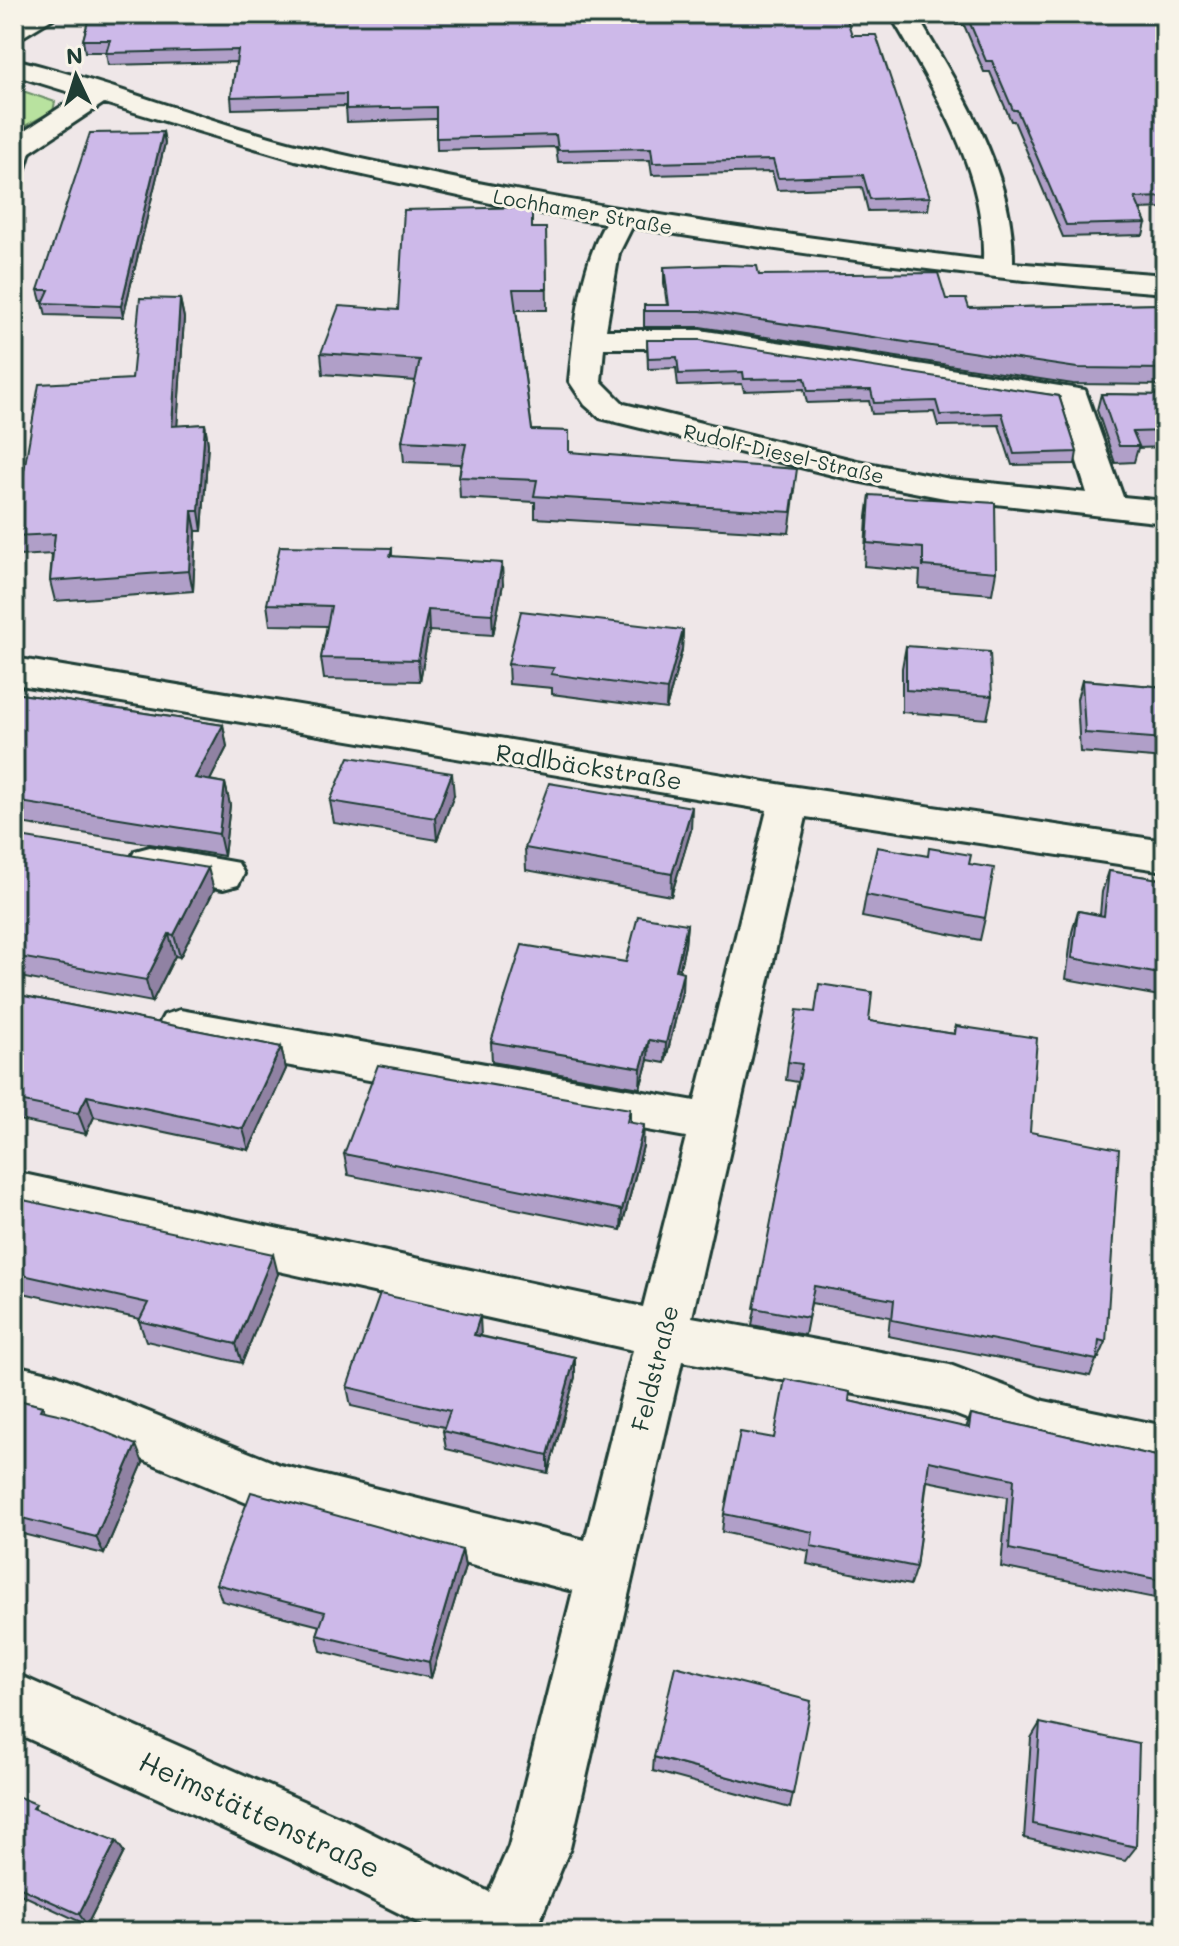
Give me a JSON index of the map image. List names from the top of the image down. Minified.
{"streets":{"street":["Lochhamer Straße","Rudolf-Diesel-Straße","Radlbäckstraße","Feldstraße","Heimstättenstraße"]},"crossings":[["Lochhamer Straße","Rudolf-Diesel-Straße"],["Radlbäckstraße","Feldstraße"],["Feldstraße","Heimstättenstraße"]],"north":"top"}
